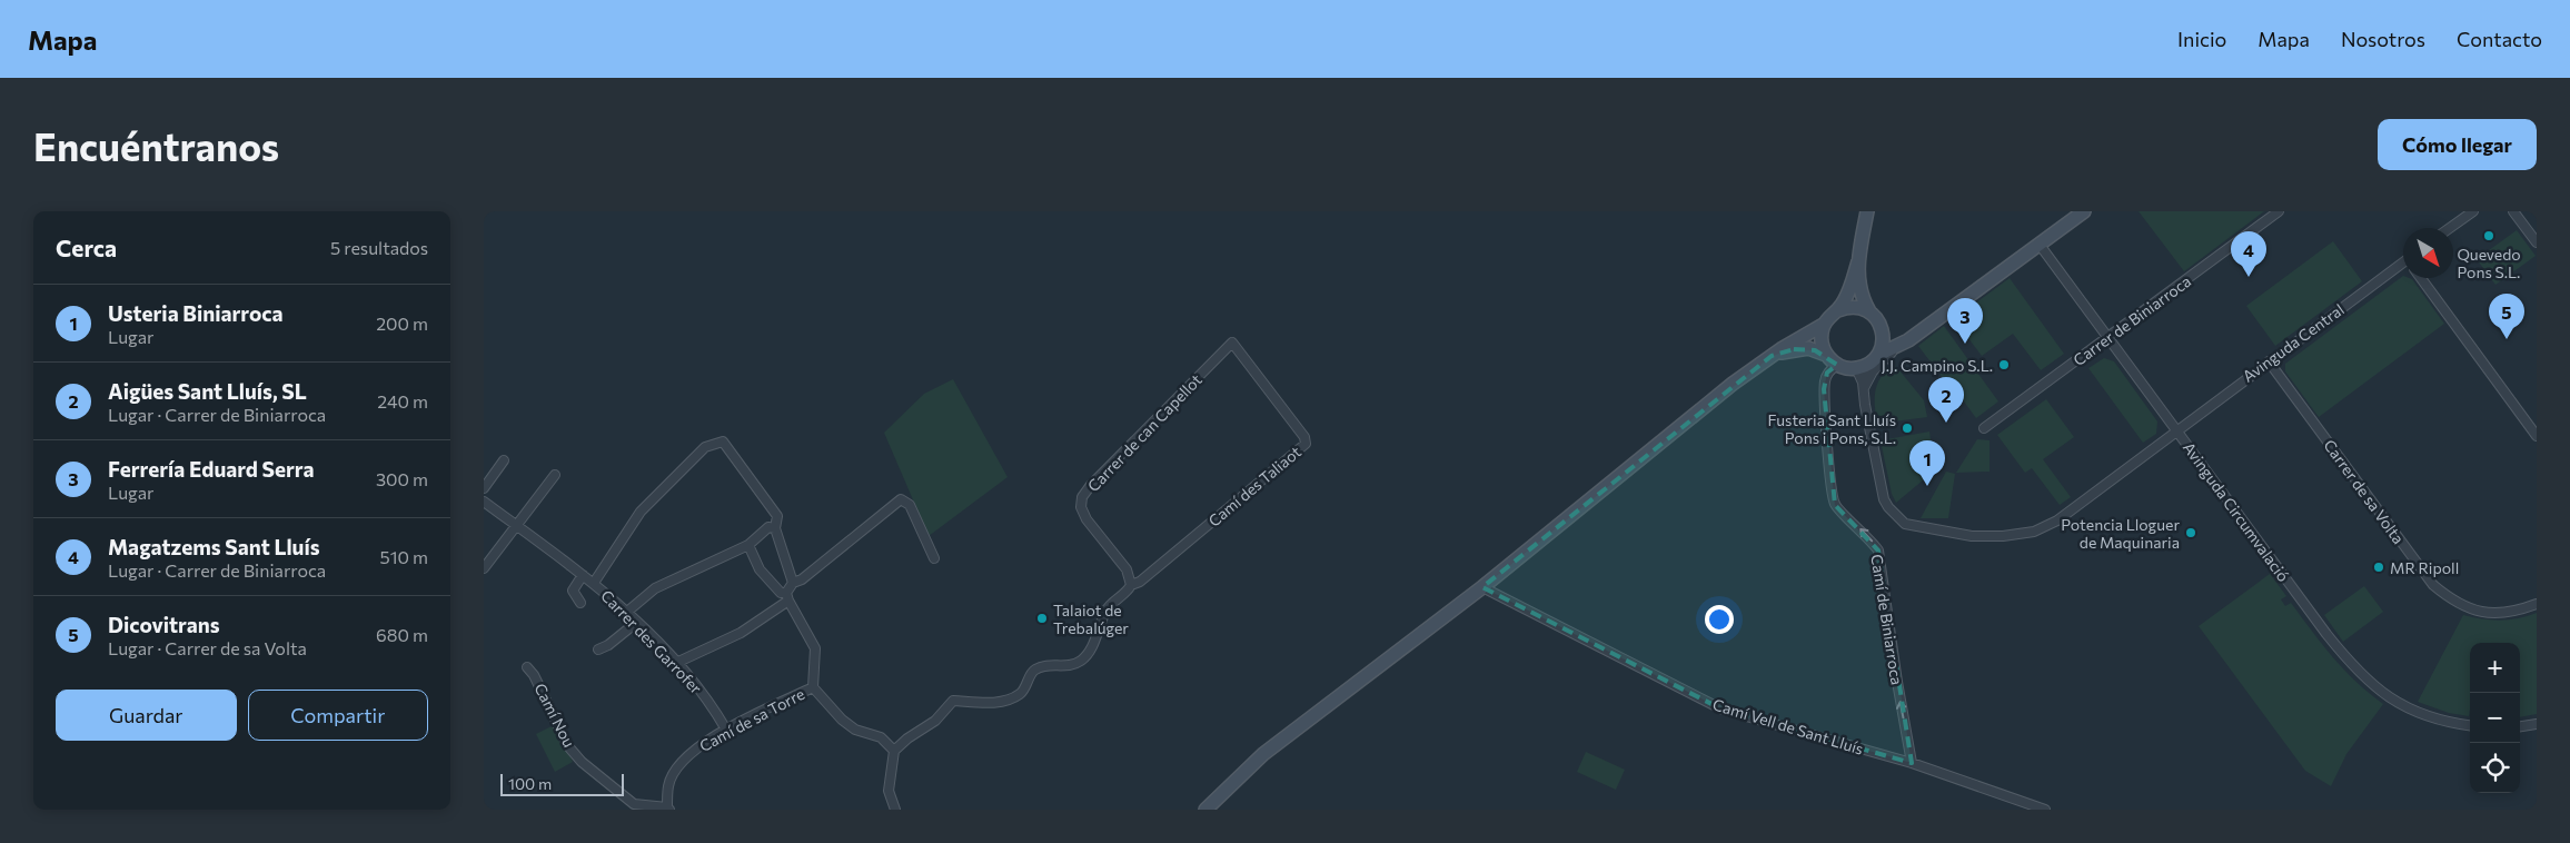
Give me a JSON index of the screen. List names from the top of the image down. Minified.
{"streets":{"street":["Carrer de Biniarroca","Avinguda Central","Carrer de can Capellot","Camí des Taliaot","Carrer de sa Volta","Avinguda Circumvalació","Camí de Biniarroca","Carrer des Garrofer","Camí Nou","Camí de sa Torre","Camí Vell de Sant Lluís"]},"crossings":[["Carrer de Biniarroca","Avinguda Circumvalació"],["Avinguda Central","Carrer de sa Volta"],["Avinguda Central","Avinguda Circumvalació"],["Carrer de can Capellot","Camí des Taliaot"],["Camí de Biniarroca","Camí Vell de Sant Lluís"],["Carrer des Garrofer","Camí de sa Torre"],["Camí Nou","Camí de sa Torre"]],"one_way":["Camí de Biniarroca"],"places":["Quevedo Pons S.L.","J.J. Campino S.L.","Fusteria Sant Lluís Pons i Pons, S.L.","Potencia Lloguer de Maquinaria","MR Ripoll","Talaiot de Trebalúger"],"scale_bar":"100 m","north":"bottom right","page":{"header":"Mapa","nav":["Inicio","Mapa","Nosotros","Contacto"],"buttons":["Cómo llegar",["Guardar","Compartir"]],"title":"Encuéntranos","heading":["Cerca","5 resultados"],"pins":["4","5","3","2","1"],"list":[{"mark":"1","name":"Usteria Biniarroca","note":"Lugar","value":"200 m"},{"mark":"2","name":"Aigües Sant Lluís, SL","note":"Lugar · Carrer de Biniarroca","value":"240 m"},{"mark":"3","name":"Ferrería Eduard Serra","note":"Lugar","value":"300 m"},{"mark":"4","name":"Magatzems Sant Lluís","note":"Lugar · Carrer de Biniarroca","value":"510 m"},{"mark":"5","name":"Dicovitrans","note":"Lugar · Carrer de sa Volta","value":"680 m"}],"map_buttons":["+","−"],"scale":"100 m"}}
